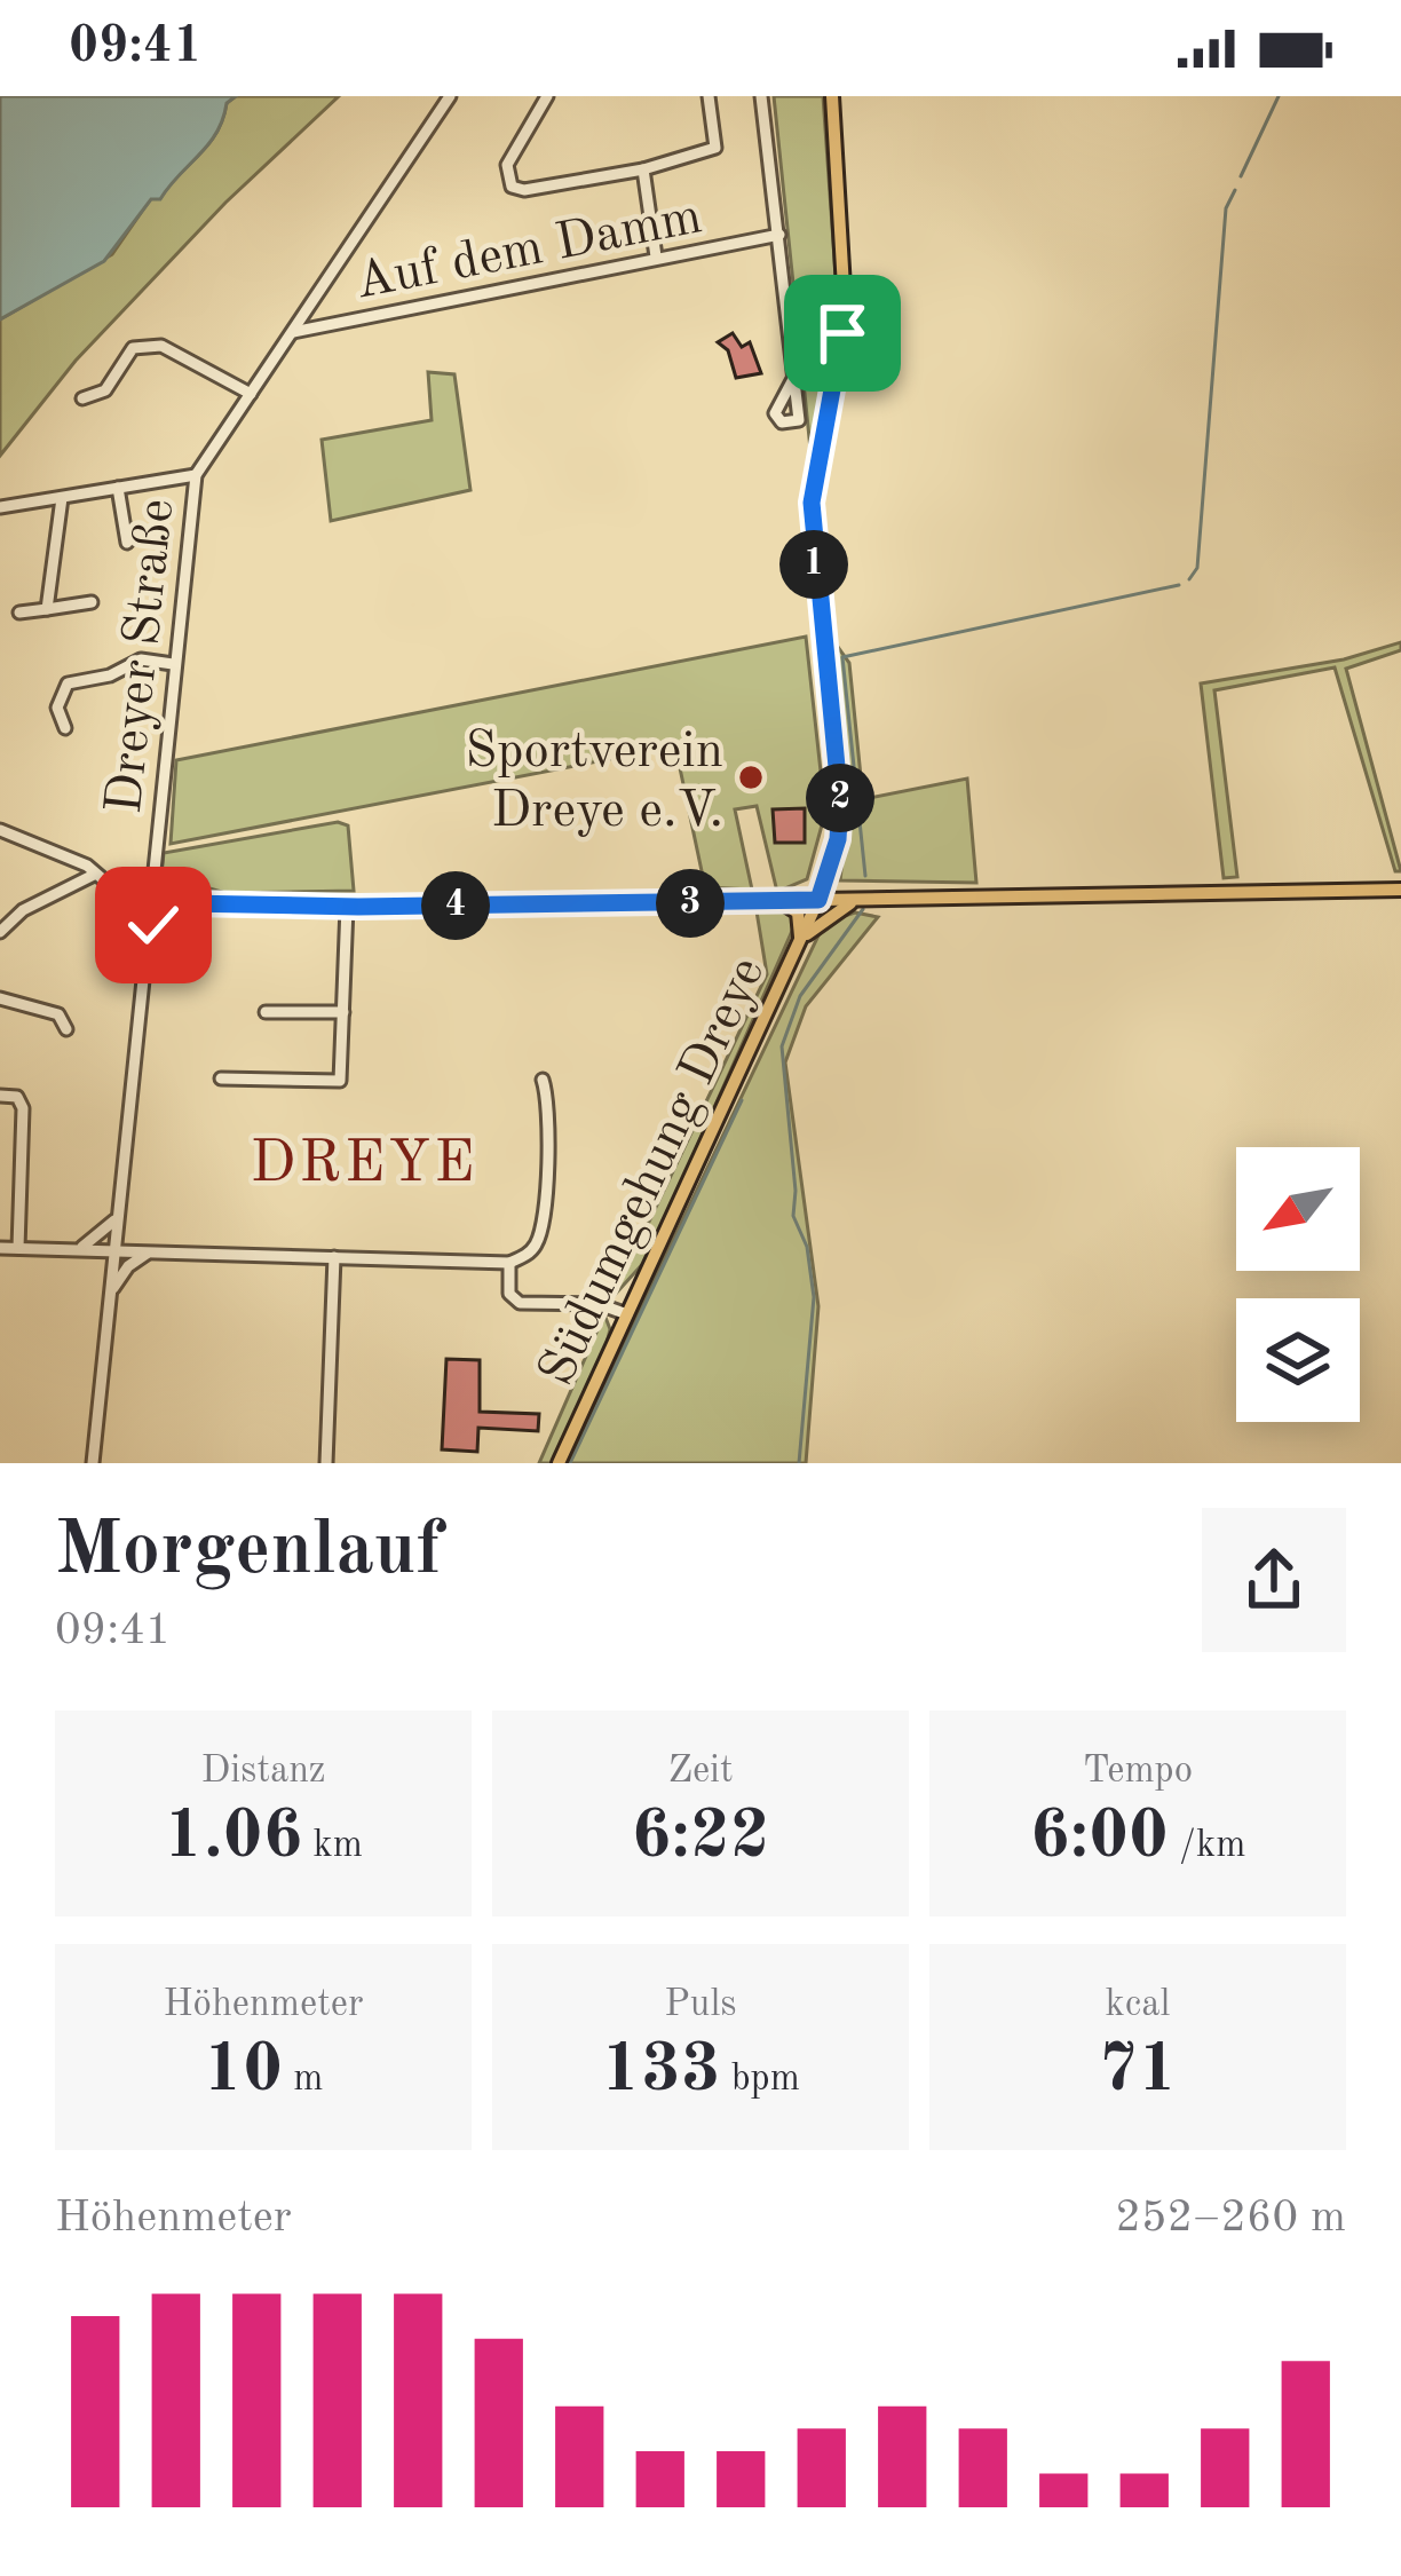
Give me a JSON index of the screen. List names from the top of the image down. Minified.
{"streets":{"main road":["Südumgehung Dreye"],"street":["Auf dem Damm","Dreyer Straße"]},"crossings":[["Auf dem Damm","Dreyer Straße"]],"districts":["DREYE"],"places":["Sportverein Dreye e.V."],"north":"bottom left","page":{"status":"09:41","pins":["1","2","3","4"],"heading":["Morgenlauf","09:41"],"stats":[["Distanz","1.06 km"],["Zeit","6:22"],["Tempo","6:00 /km"],["Höhenmeter","10 m"],["Puls","133 bpm"],["kcal","71"]],"chart":["Höhenmeter","252–260 m"]}}
